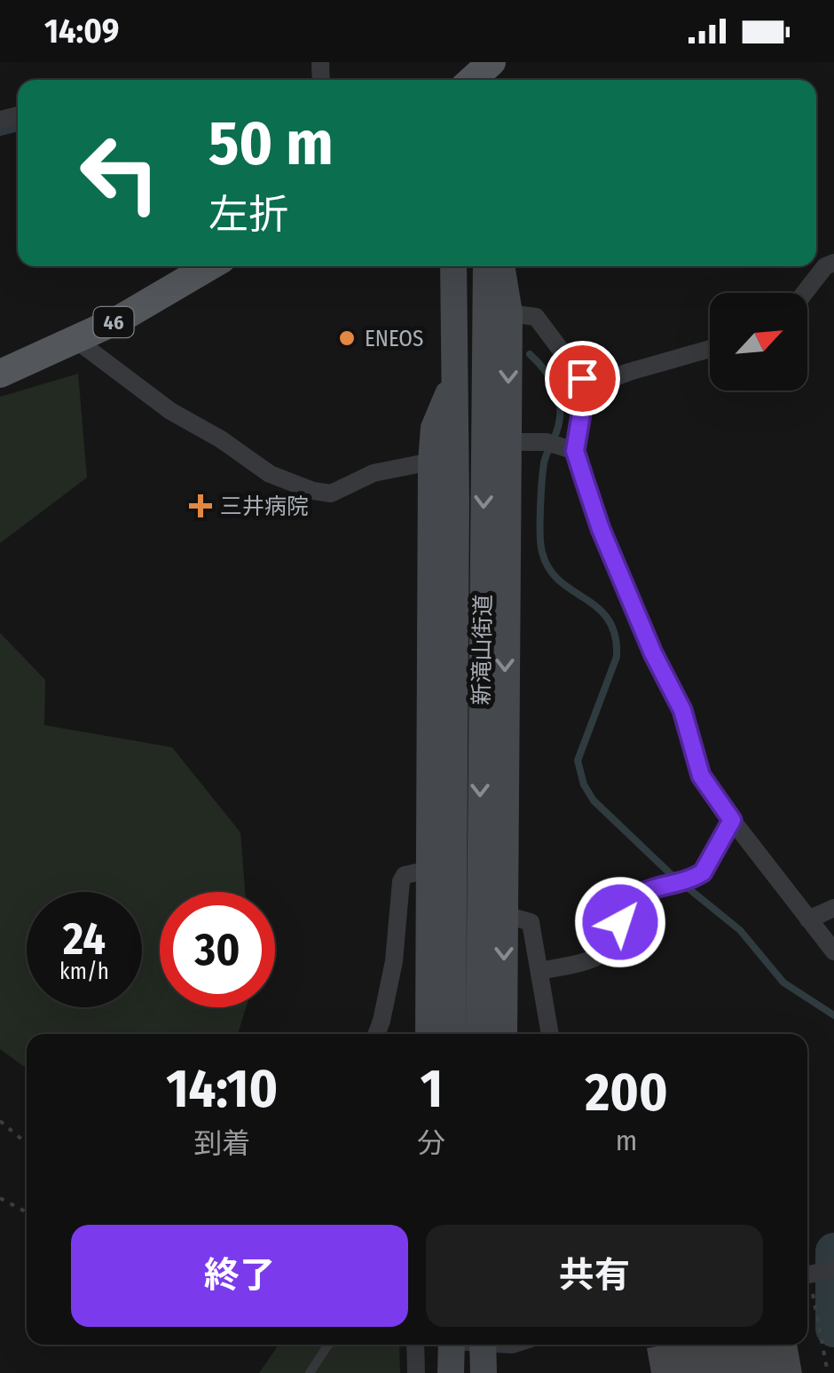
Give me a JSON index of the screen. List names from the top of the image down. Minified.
{"streets":{"main road":["46","新滝山街道"]},"places":{"other":["ENEOS"],"health":["三井病院"]},"north":"top right","page":{"status":"14:09","turn":["50 m","左折"],"speed":"24 km/h","limit":"30","eta":["14:10","到着","1","分","200","m"],"buttons":["終了","共有"]}}
